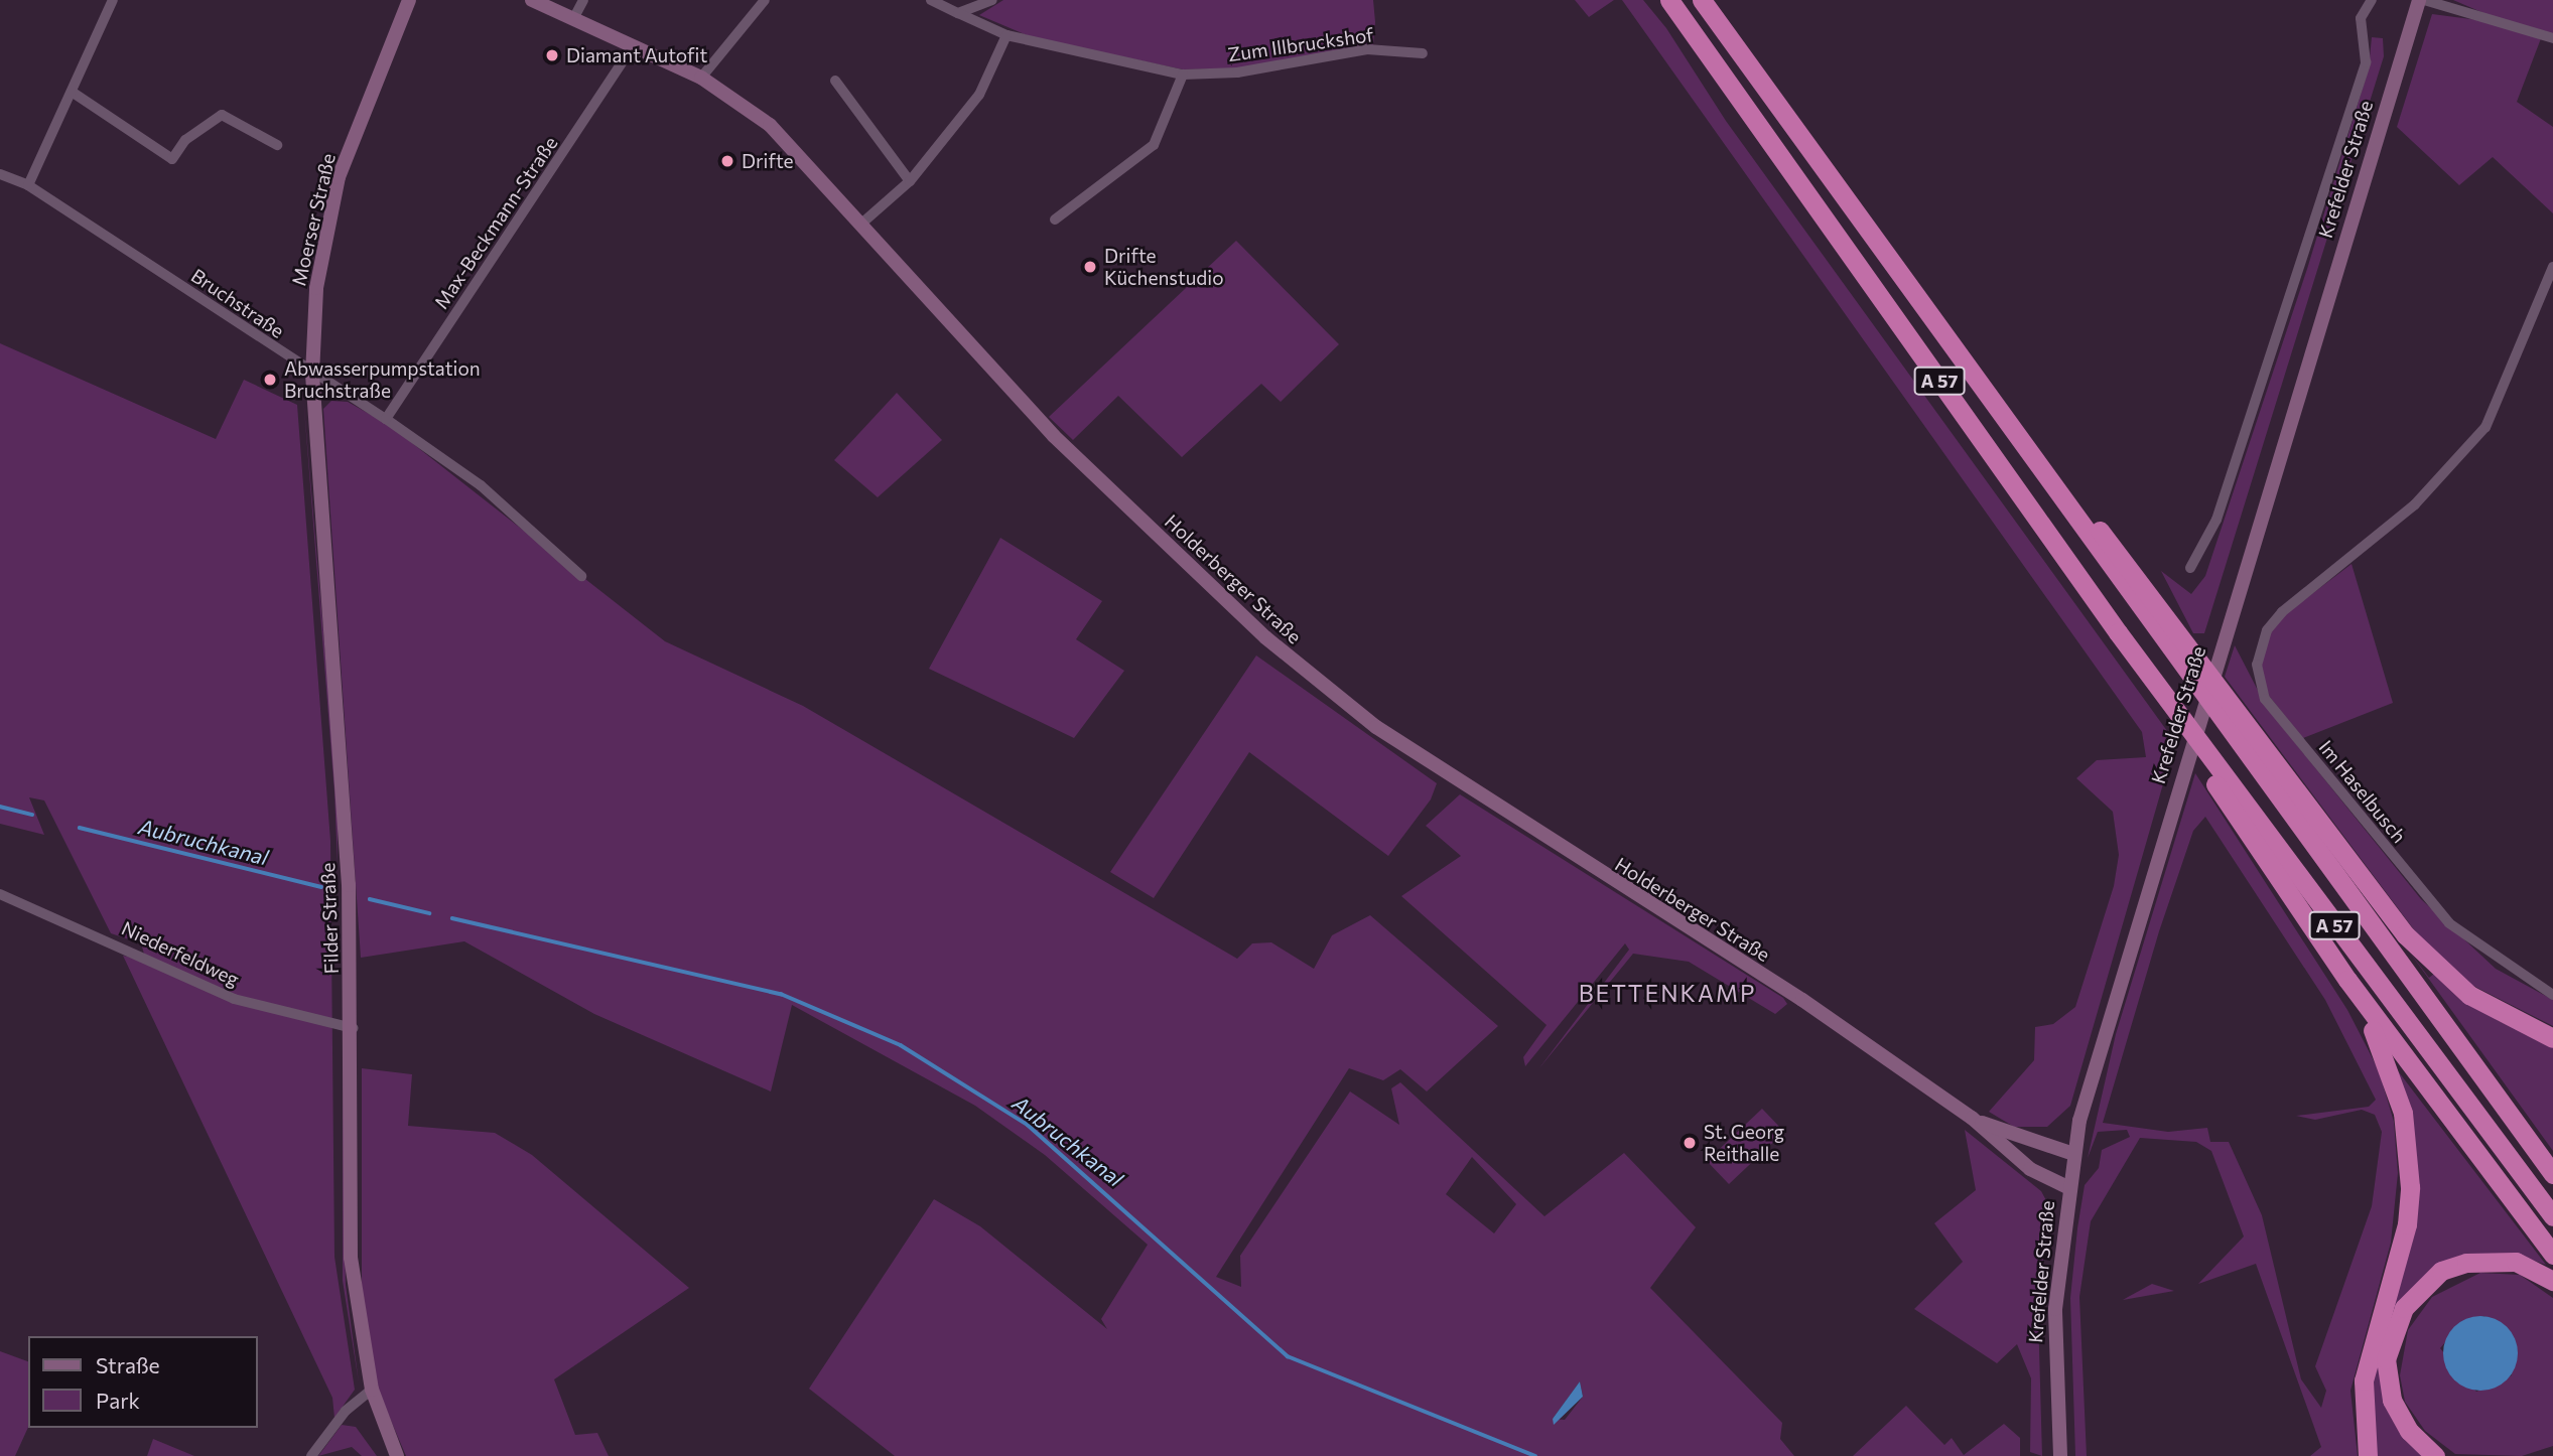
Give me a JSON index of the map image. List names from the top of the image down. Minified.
{"streets":{"highway":["A 57"],"main road":["Krefelder Straße","Moerser Straße","Holderberger Straße","Filder Straße"],"street":["Zum Illbruckshof","Max-Beckmann-Straße","Bruchstraße","Im Haselbusch","Niederfeldweg"]},"crossings":[["Krefelder Straße","Holderberger Straße"],["Moerser Straße","Bruchstraße"],["Moerser Straße","Filder Straße"],["Max-Beckmann-Straße","Bruchstraße"],["Max-Beckmann-Straße","Holderberger Straße"],["Bruchstraße","Filder Straße"],["Filder Straße","Niederfeldweg"]],"districts":["BETTENKAMP"],"water":["Aubruchkanal"],"places":["Diamant Autofit","Drifte","Drifte Küchenstudio","Abwasserpumpstation Bruchstraße","St. Georg Reithalle"],"legend":["Straße","Park"]}
